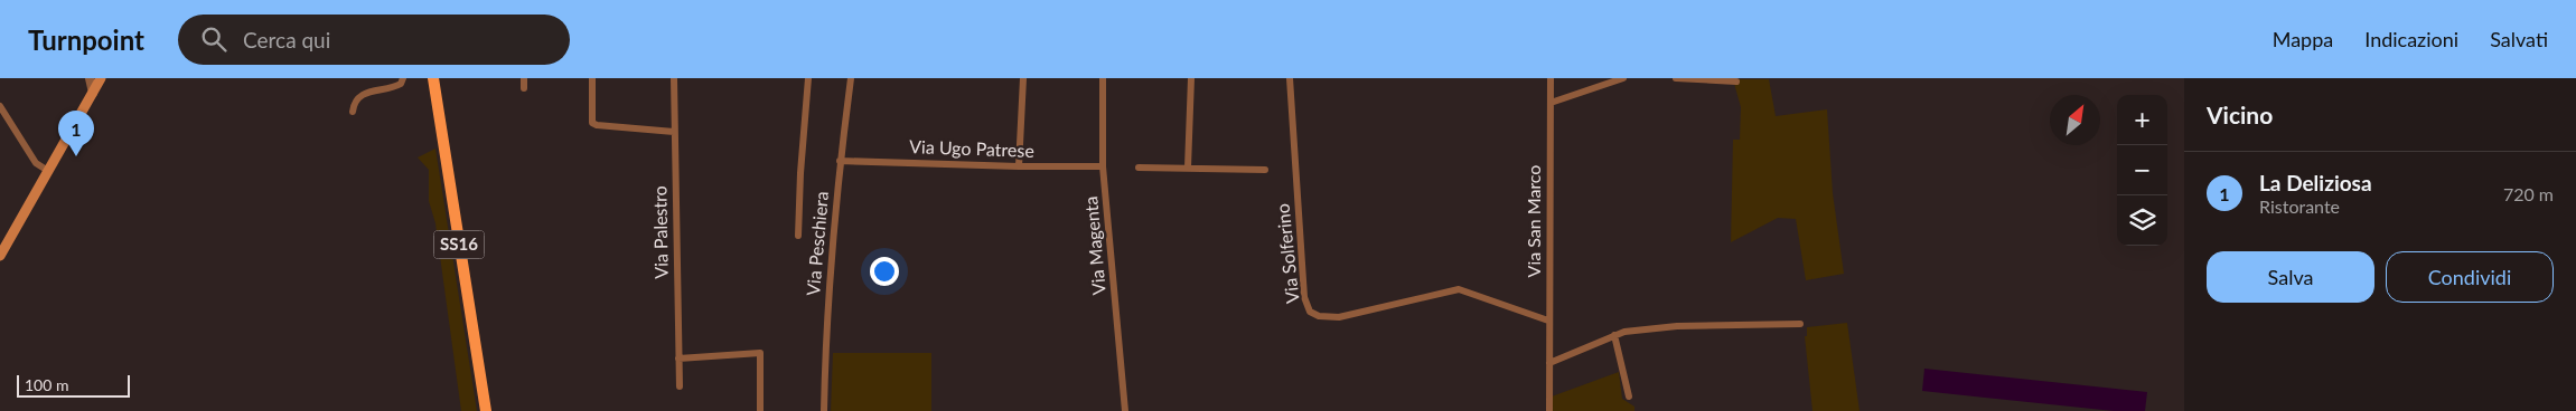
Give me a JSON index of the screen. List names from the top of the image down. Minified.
{"streets":{"main road":["SS16"],"street":["Via Ugo Patrese","Via San Marco","Via Palestro","Via Peschiera","Via Magenta","Via Solferino"]},"crossings":[["Via Ugo Patrese","Via Peschiera"],["Via Ugo Patrese","Via Magenta"],["Via San Marco","Via Solferino"]],"scale_bar":"100 m","north":"top right","page":{"header":"Turnpoint","search":"Cerca qui","nav":["Mappa","Indicazioni","Salvati"],"heading":"Vicino","map_buttons":["+","−"],"pins":"1","list":[{"mark":"1","name":"La Deliziosa","note":"Ristorante","value":"720 m"}],"buttons":["Salva","Condividi"],"scale":"100 m"}}
